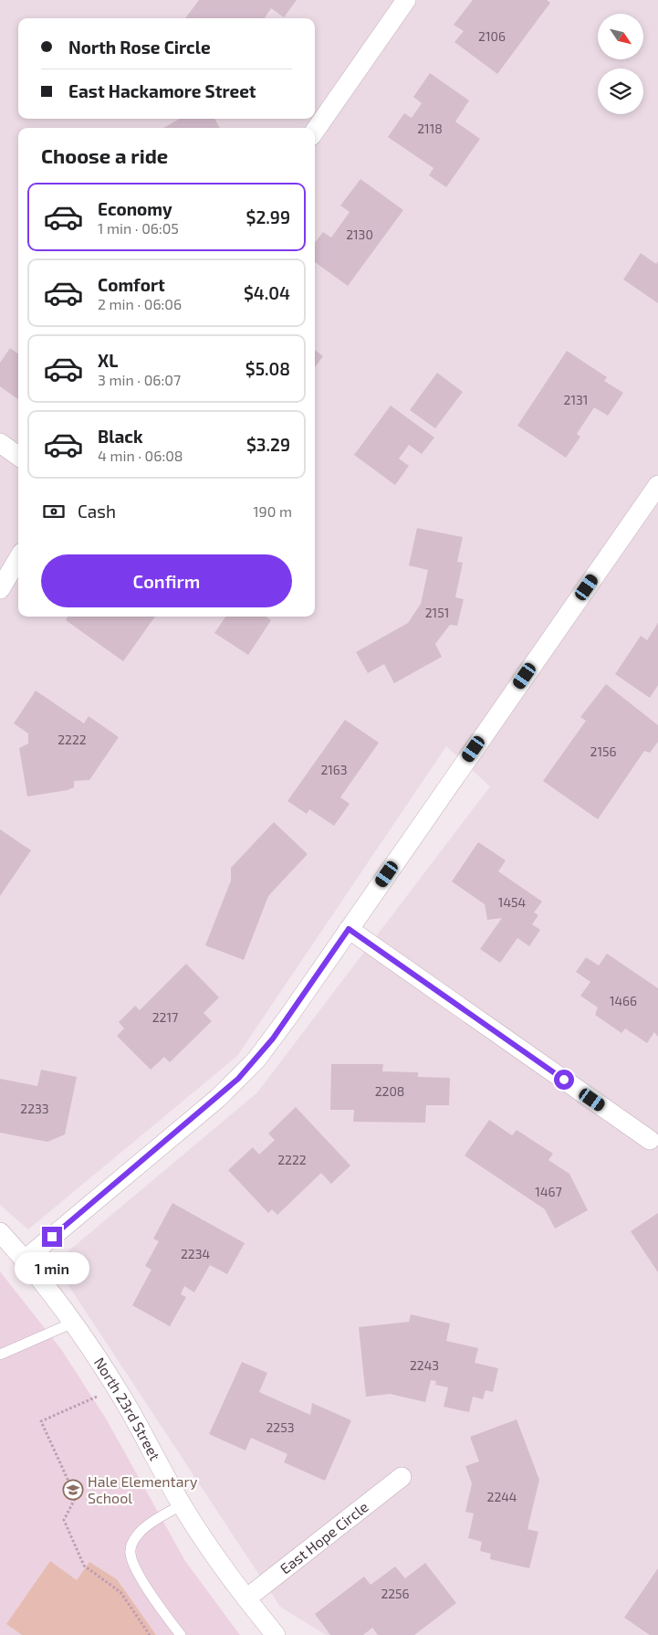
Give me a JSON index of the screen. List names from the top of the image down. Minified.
{"streets":{"street":["North 23rd Street","East Hope Circle"]},"crossings":[["North 23rd Street","East Hope Circle"]],"places":{"school or university":["Hale Elementary School"]},"house_numbers":["2106","2118","2130","2131","2151","2222","2156","2163","1454","1466","2217","2208","2233","2222","1467","2234","2243","2253","2244","2256"],"north":"bottom right","page":{"banner":["North Rose Circle","East Hackamore Street"],"heading":"Choose a ride","list":[{"name":"Economy","note":"1 min · 06:05","value":"$2.99"},{"name":"Comfort","note":"2 min · 06:06","value":"$4.04"},{"name":"XL","note":"3 min · 06:07","value":"$5.08"},{"name":"Black","note":"4 min · 06:08","value":"$3.29"}],"pay":["Cash","190 m"],"buttons":"Confirm","bubble":"1 min"}}
